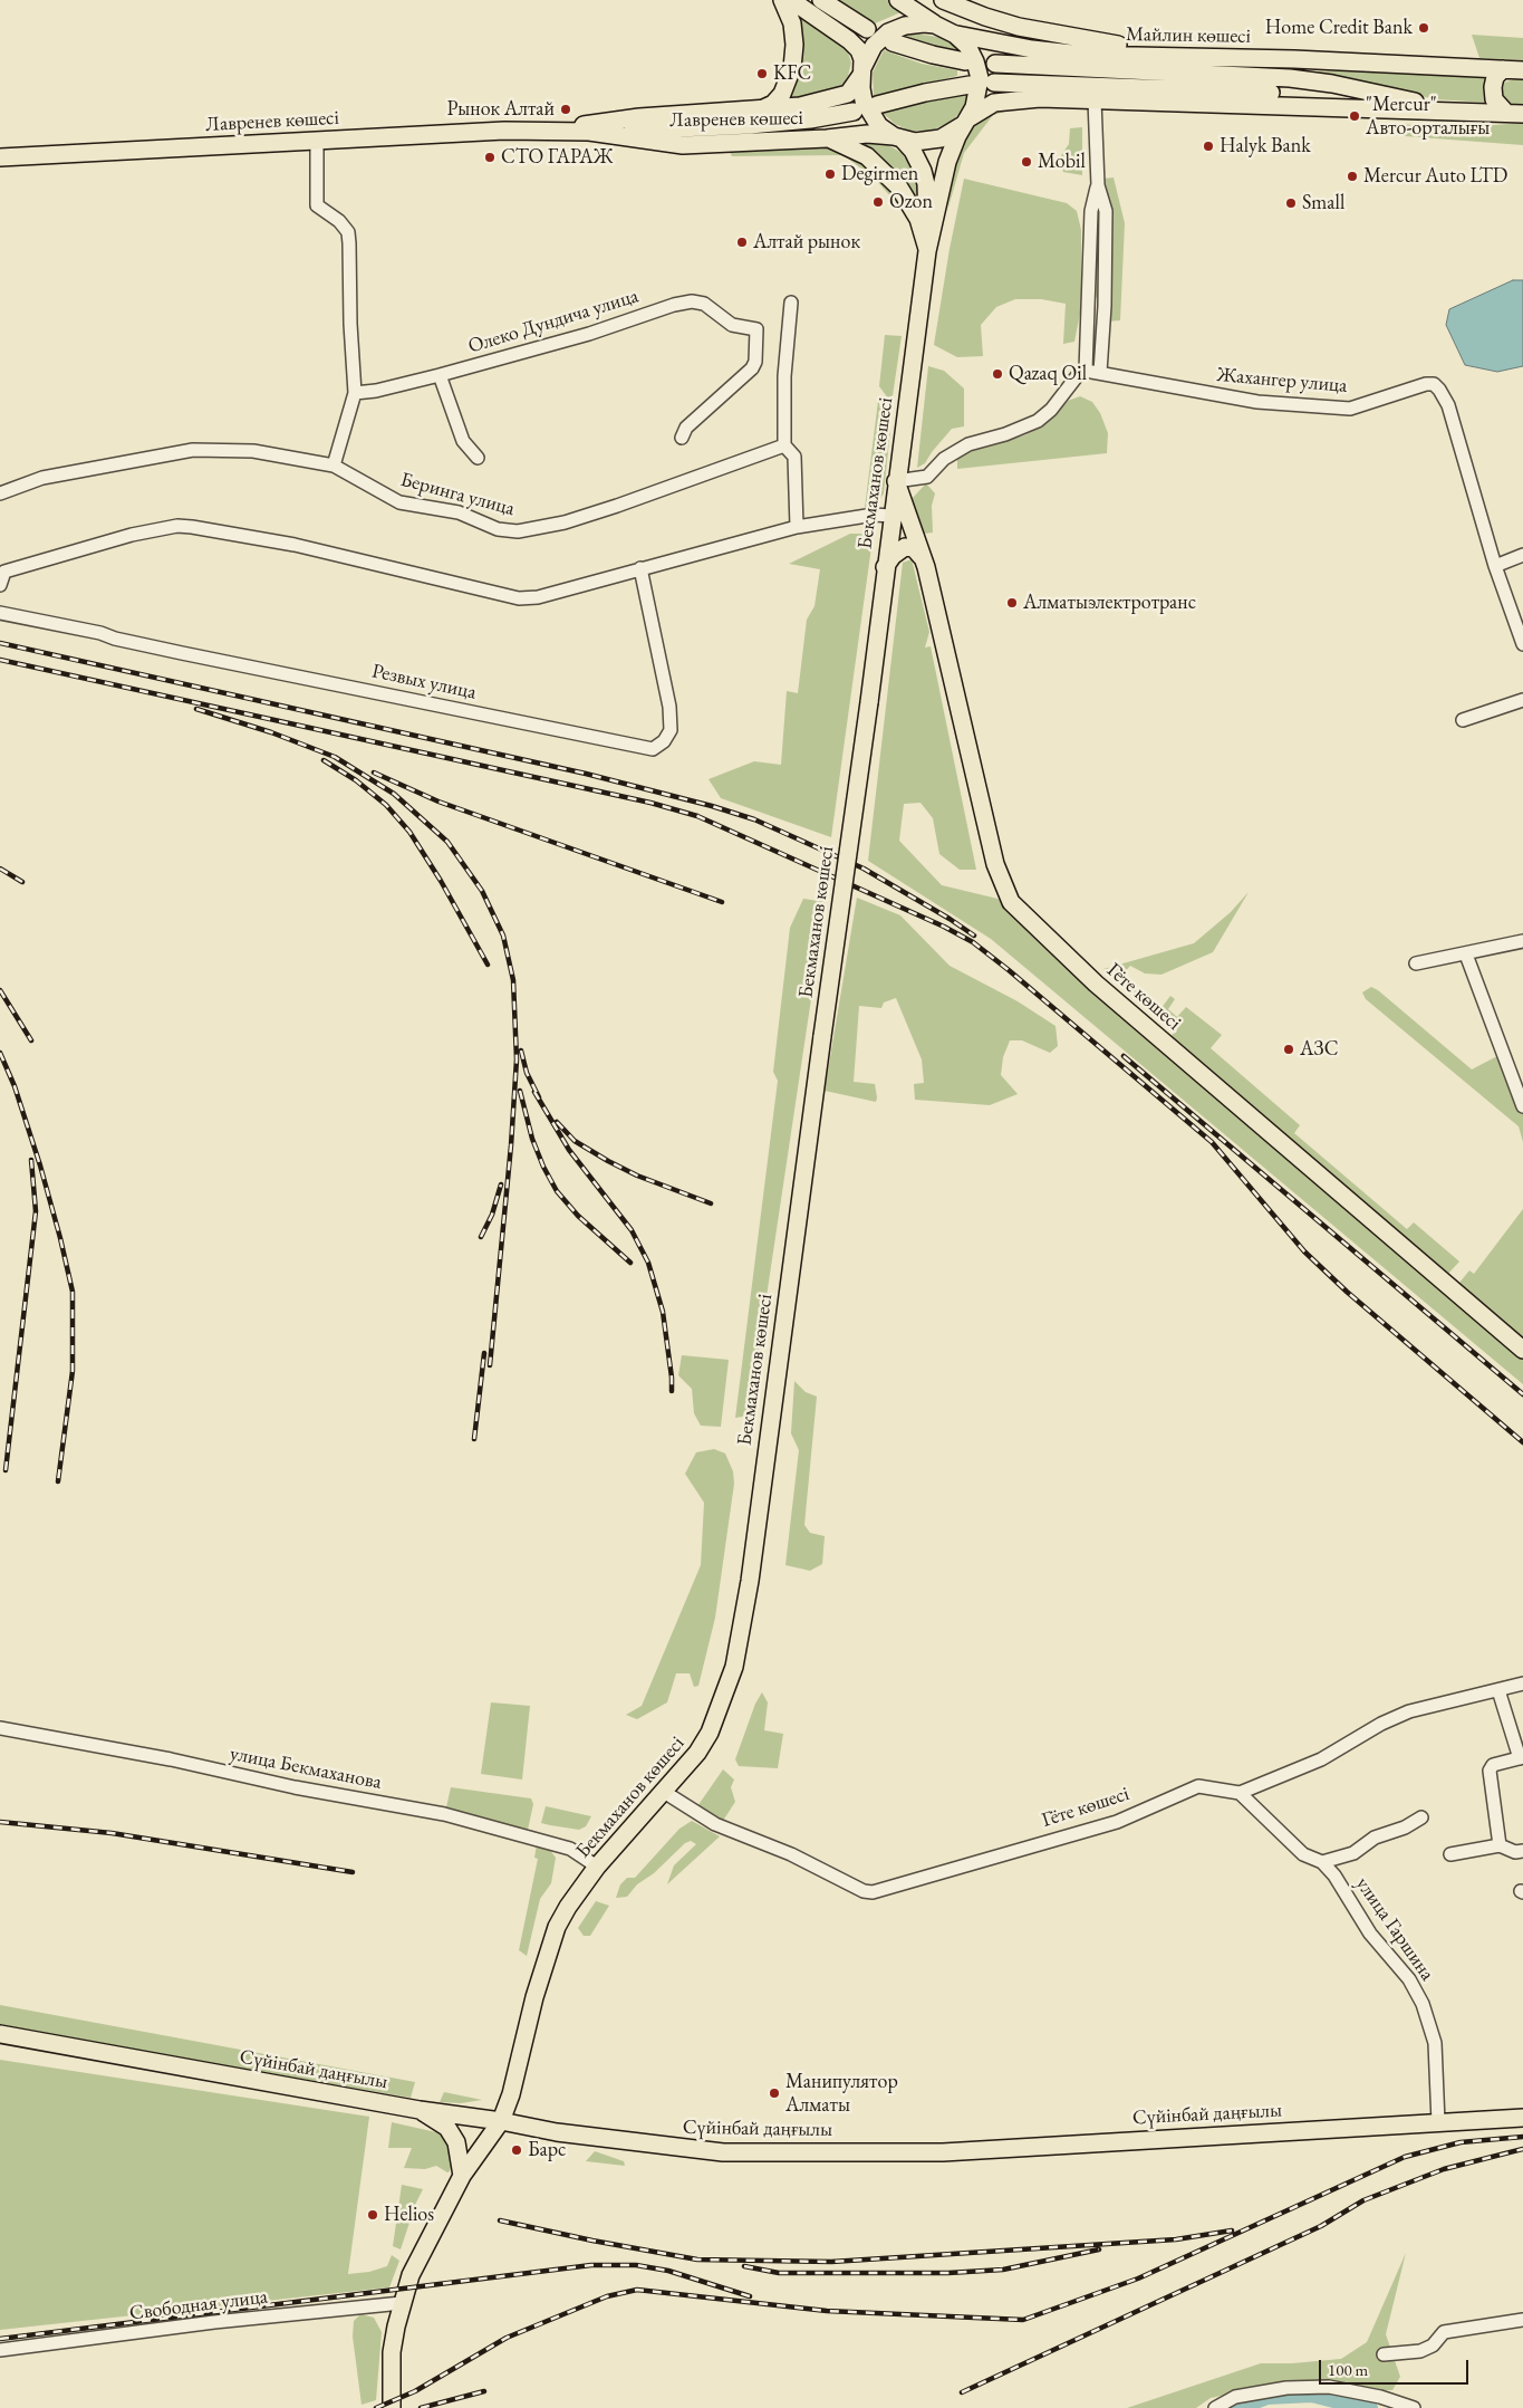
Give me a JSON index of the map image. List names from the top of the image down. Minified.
{"streets":{"main road":["Майлин көшесі","Лавренев көшесі","Бекмаханов көшесі","Гёте көшесі","Сүйінбай даңғылы"],"street":["Олеко Дундича улица","Жахангер улица","Беринга улица","Резвых улица","улица Бекмаханова","улица Гаршина","Свободная улица"]},"crossings":[["Майлин көшесі","Лавренев көшесі"],["Майлин көшесі","Бекмаханов көшесі"],["Лавренев көшесі","Бекмаханов көшесі"],["Бекмаханов көшесі","Гёте көшесі"],["Бекмаханов көшесі","улица Бекмаханова"],["Бекмаханов көшесі","Сүйінбай даңғылы"],["Бекмаханов көшесі","Свободная улица"],["Гёте көшесі","улица Гаршина"],["улица Гаршина","Сүйінбай даңғылы"]],"places":["Home Credit Bank","KFC","Рынoк Алтай","\"Mercur\" Авто-орталығы","Halyk Bank","СТО ГАРАЖ","Mobil","Degirmen","Mercur Auto LTD","Ozon","Small","Алтай рынок","Qazaq Oil","Алматыэлектротранс","АЗС","Манипулятор Алматы","Барс","Helios"],"scale_bar":"100 m"}
